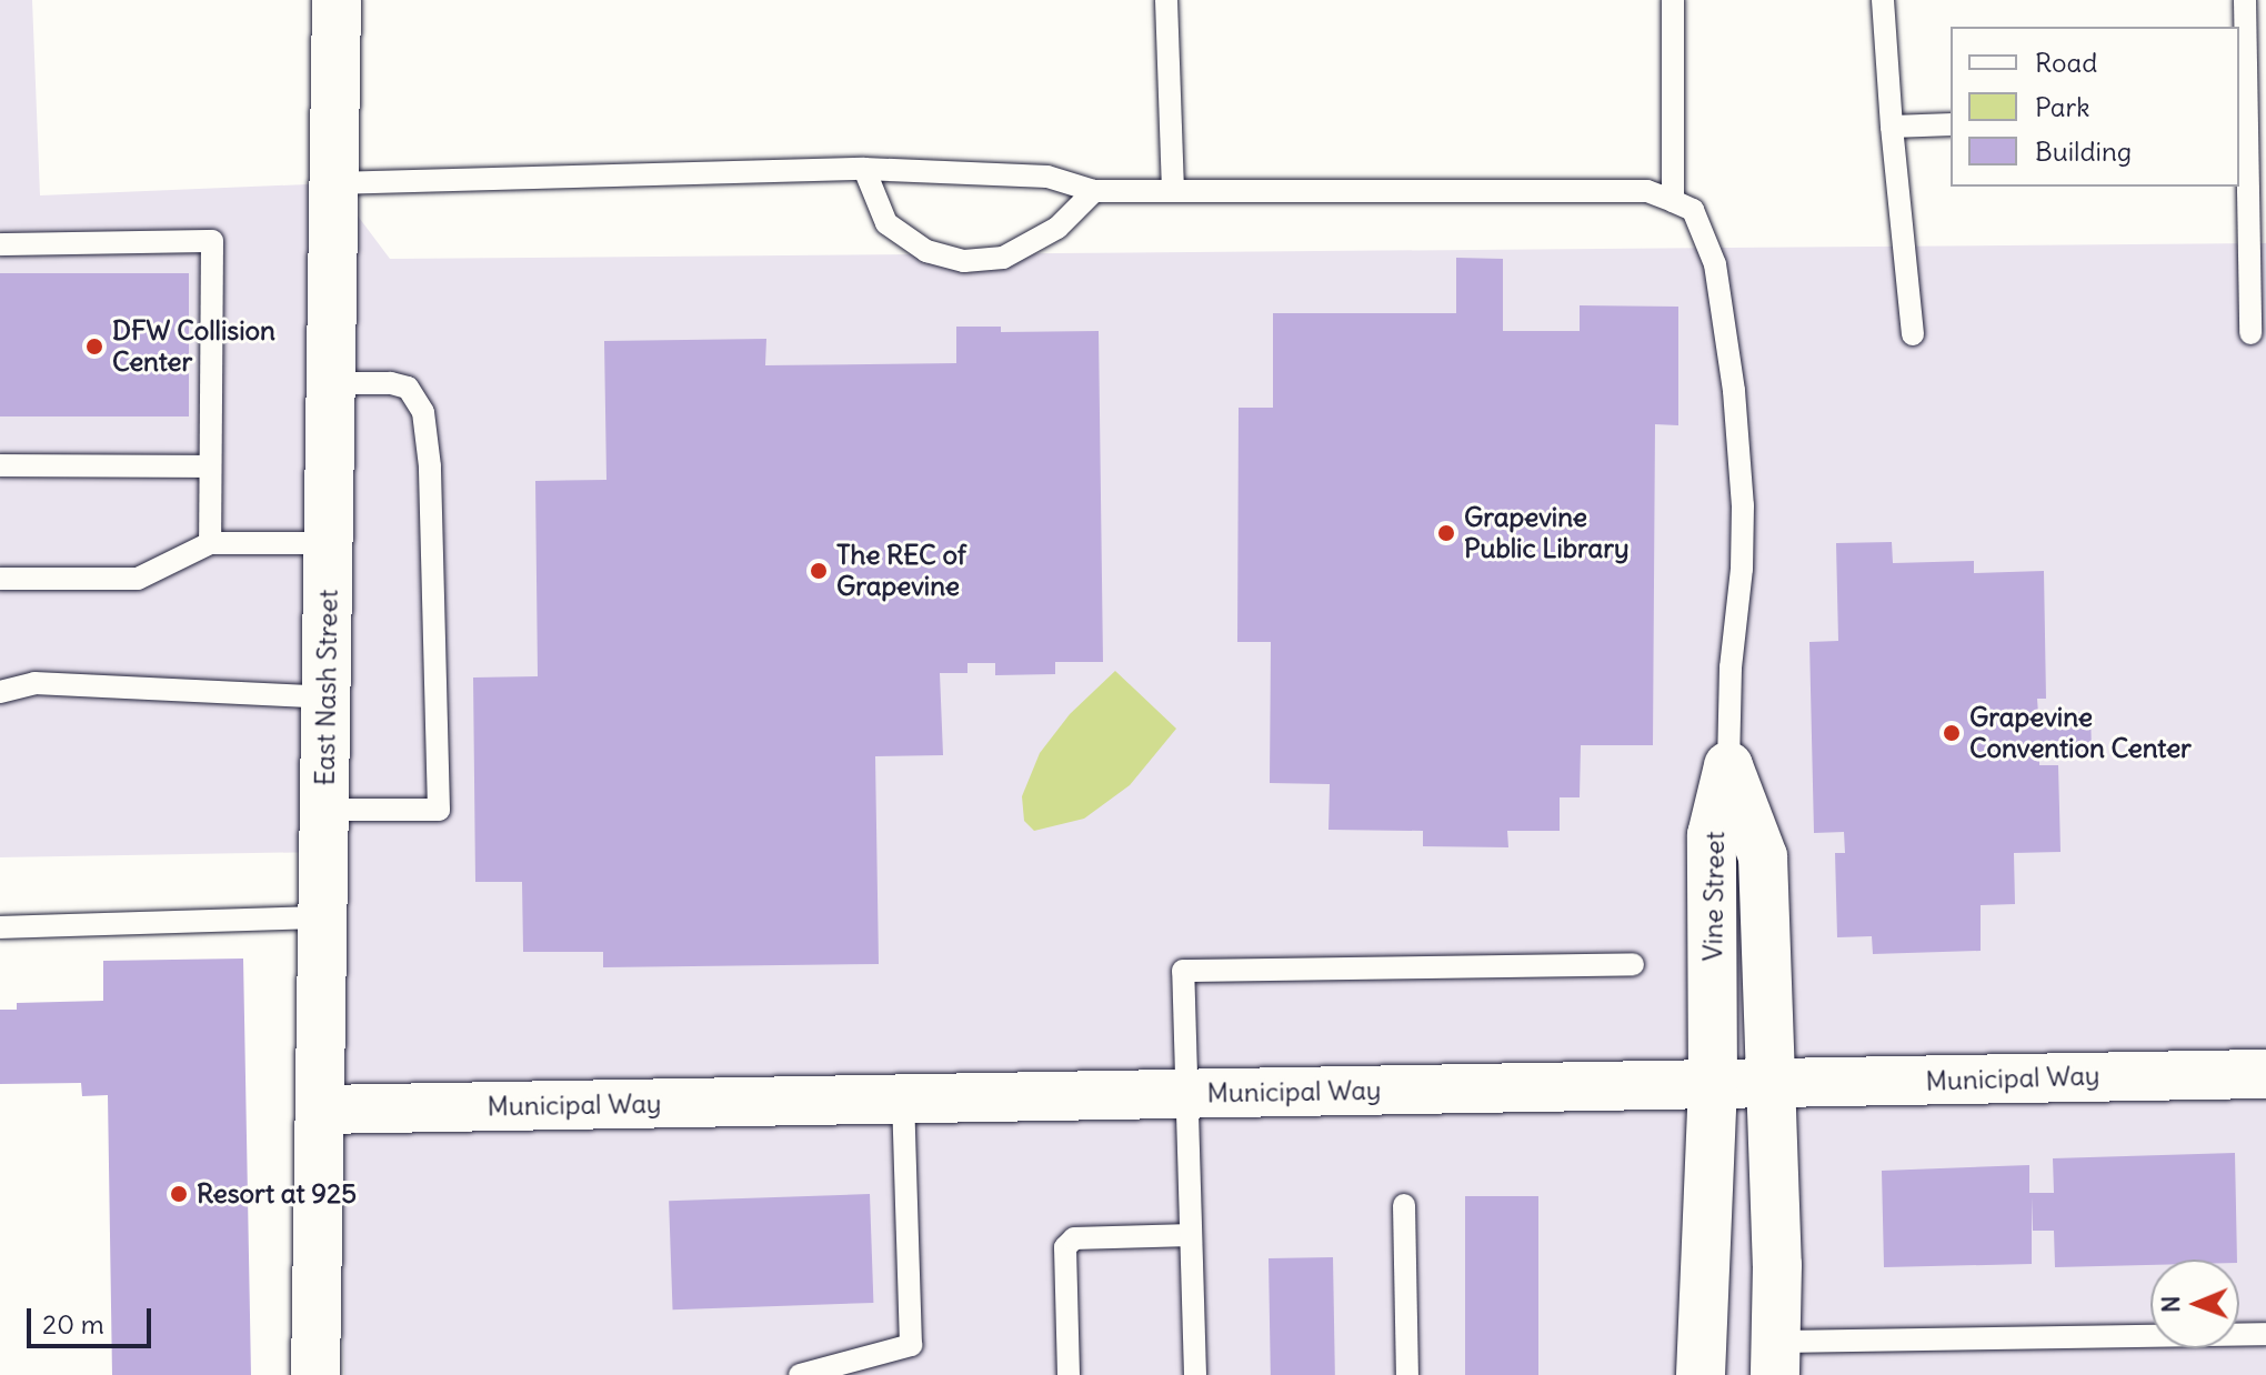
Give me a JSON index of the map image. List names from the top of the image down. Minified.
{"streets":{"street":["East Nash Street","Vine Street","Municipal Way"]},"crossings":[["East Nash Street","Municipal Way"],["Vine Street","Municipal Way"]],"places":["DFW Collision Center","Grapevine Public Library","The REC of Grapevine","Grapevine Convention Center","Resort at 925"],"legend":["Road","Park","Building"],"scale_bar":"20 m","north":"left"}
